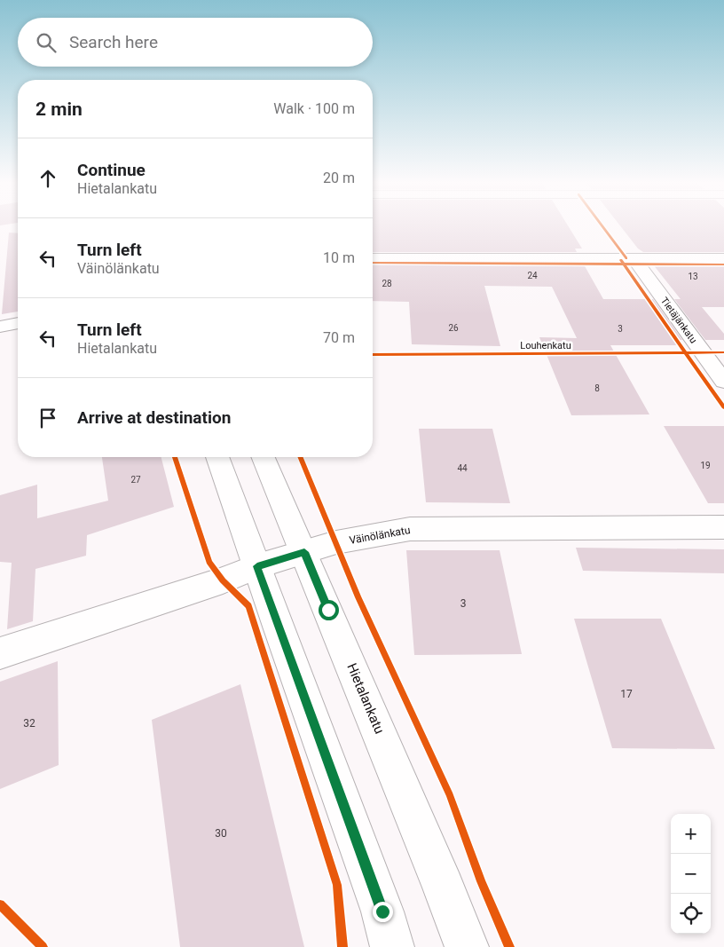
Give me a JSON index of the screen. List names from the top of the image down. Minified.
{"streets":{"street":["Tietäjänkatu","Väinölänkatu","Hietalankatu"],"cycle path":["Louhenkatu"]},"crossings":[["Väinölänkatu","Hietalankatu"]],"house_numbers":["24","13","28","26","3","8","19","44","27","3","17","32","30"],"page":{"search":"Search here","heading":["2 min","Walk · 100 m"],"list":[["Continue","Hietalankatu","20 m"],["Turn left","Väinölänkatu","10 m"],["Turn left","Hietalankatu","70 m"],"Arrive at destination"],"map_buttons":["+","−"]}}
